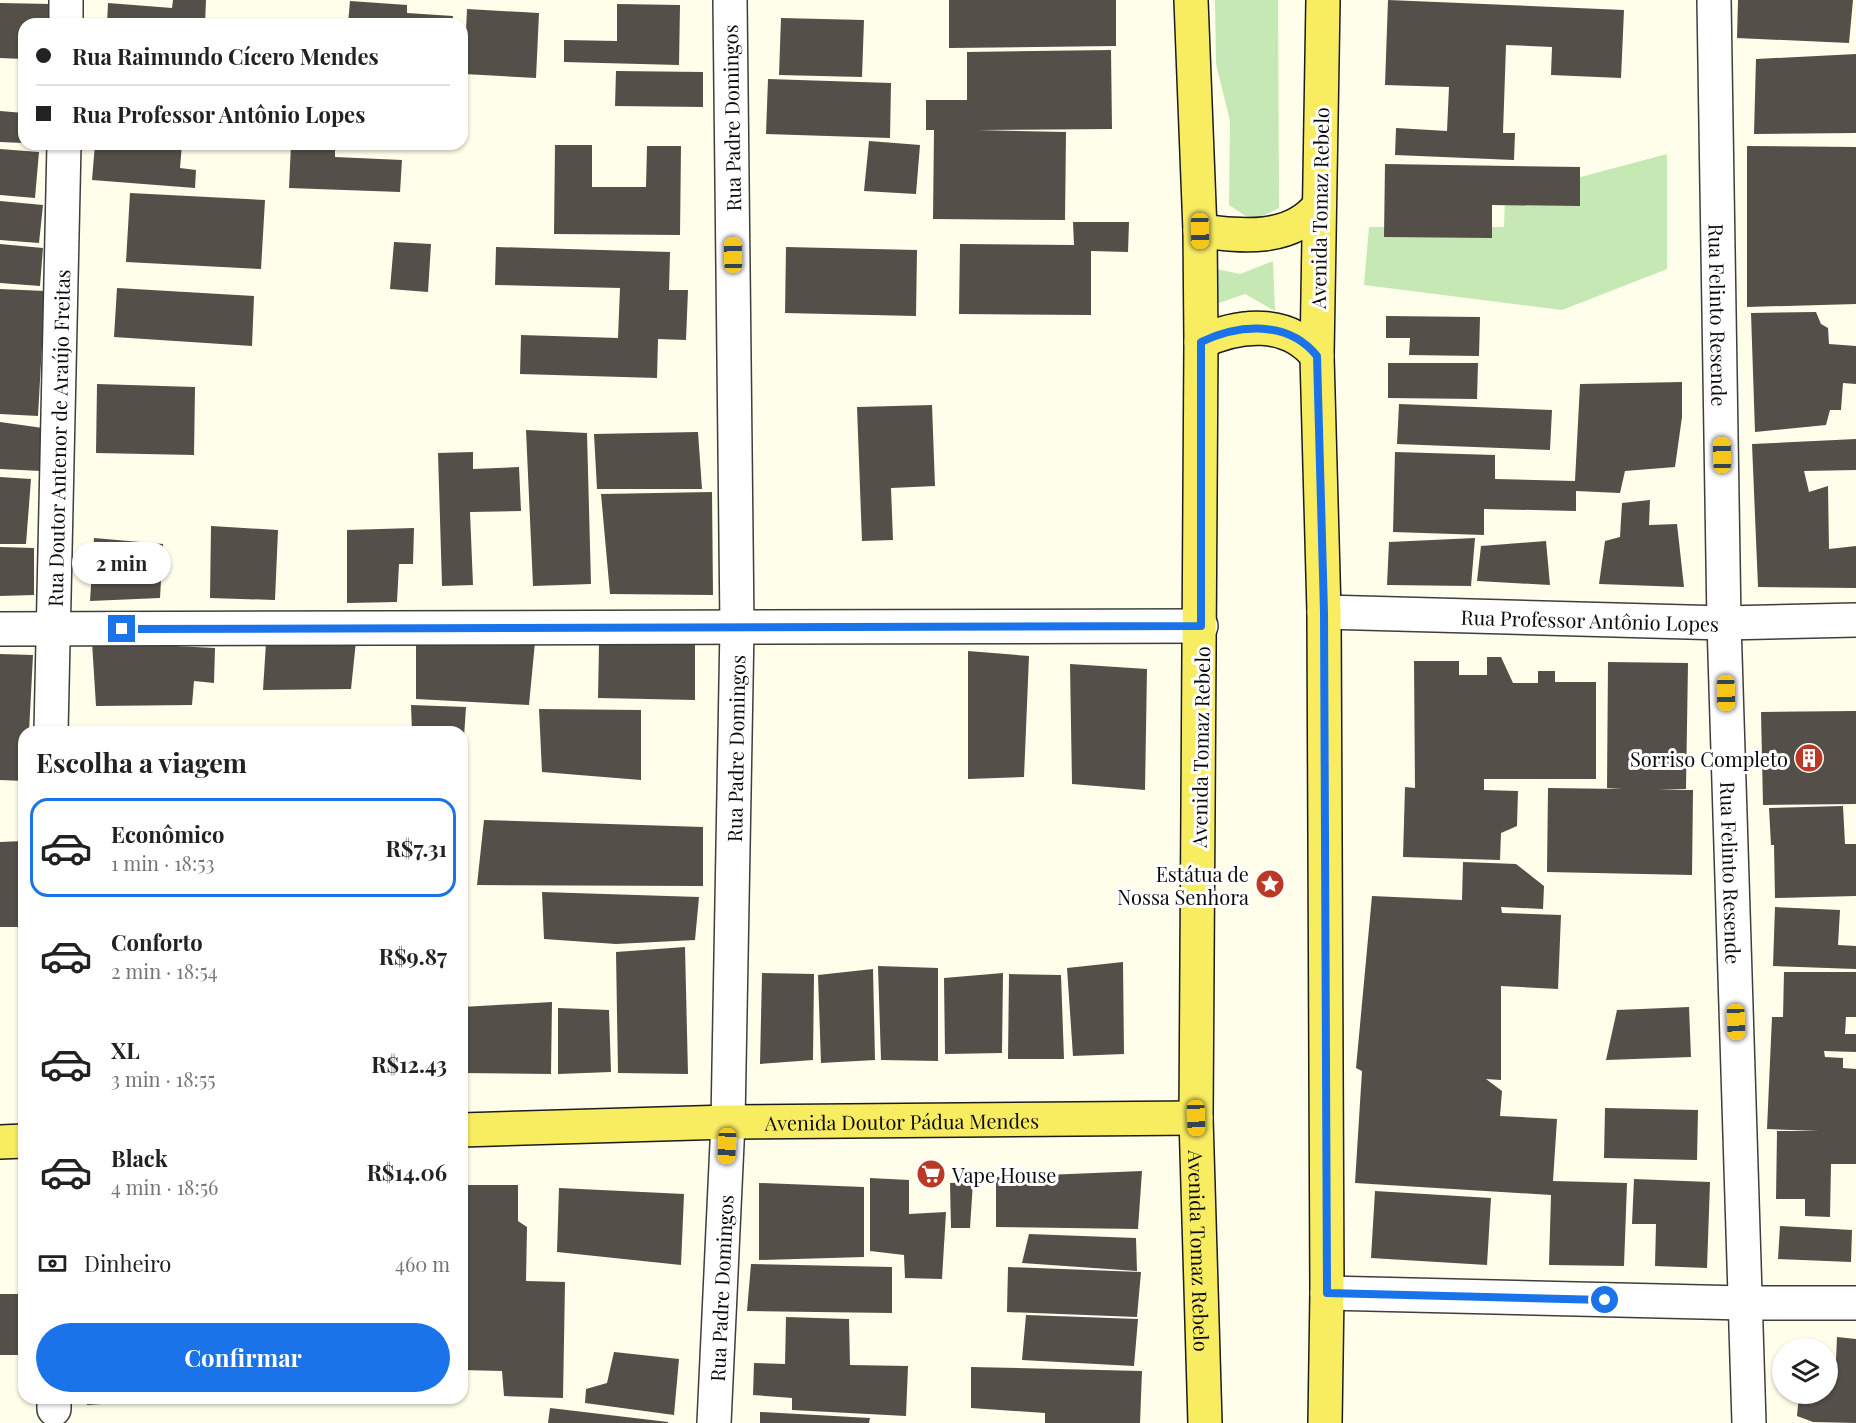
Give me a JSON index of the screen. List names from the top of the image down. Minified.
{"streets":{"main road":["Avenida Tomaz Rebelo","Avenida Doutor Pádua Mendes"],"street":["Rua Padre Domingos","Rua Felinto Resende","Rua Doutor Antenor de Araújo Freitas","Rua Professor Antônio Lopes"]},"crossings":[["Rua Padre Domingos","Avenida Doutor Pádua Mendes"],["Avenida Tomaz Rebelo","Rua Professor Antônio Lopes"],["Avenida Tomaz Rebelo","Avenida Doutor Pádua Mendes"],["Rua Felinto Resende","Rua Professor Antônio Lopes"]],"places":{"building":["Sorriso Completo"],"place":["Estátua de Nossa Senhora"],"supermarket":["Vape House"]},"page":{"banner":["Rua Raimundo Cícero Mendes","Rua Professor Antônio Lopes"],"bubble":"2 min","heading":"Escolha a viagem","list":[{"name":"Econômico","note":"1 min · 18:53","value":"R$7.31"},{"name":"Conforto","note":"2 min · 18:54","value":"R$9.87"},{"name":"XL","note":"3 min · 18:55","value":"R$12.43"},{"name":"Black","note":"4 min · 18:56","value":"R$14.06"}],"pay":["Dinheiro","460 m"],"buttons":"Confirmar"}}
